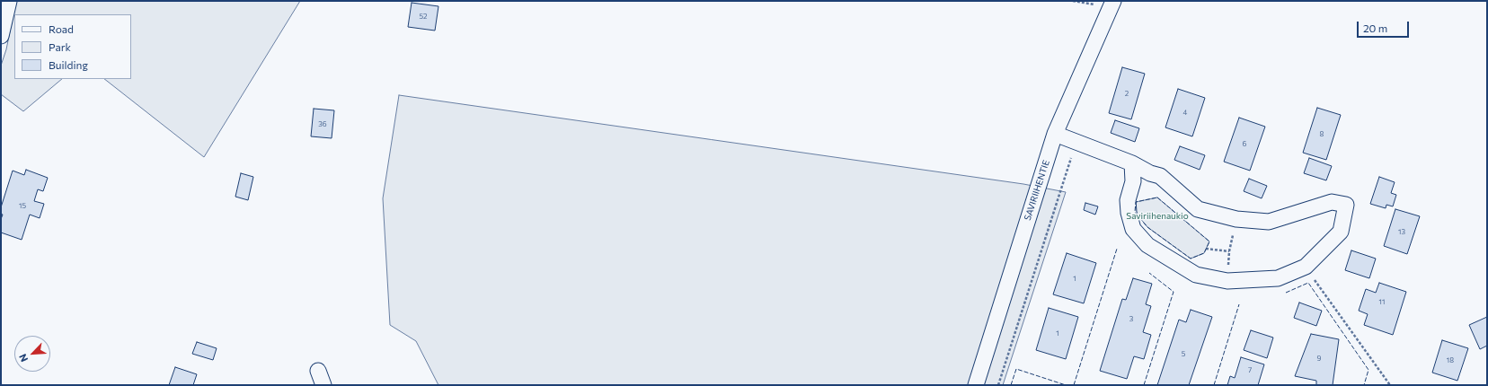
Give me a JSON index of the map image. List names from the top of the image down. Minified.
{"streets":{"street":["SAVIRIIHENTIE"]},"parks":["Saviriihenaukio"],"house_numbers":["52","2","4","36","8","6","15","13","1","11","3","1","5","9","18","7"],"legend":["Road","Park","Building"],"scale_bar":"20 m","north":"bottom left"}
